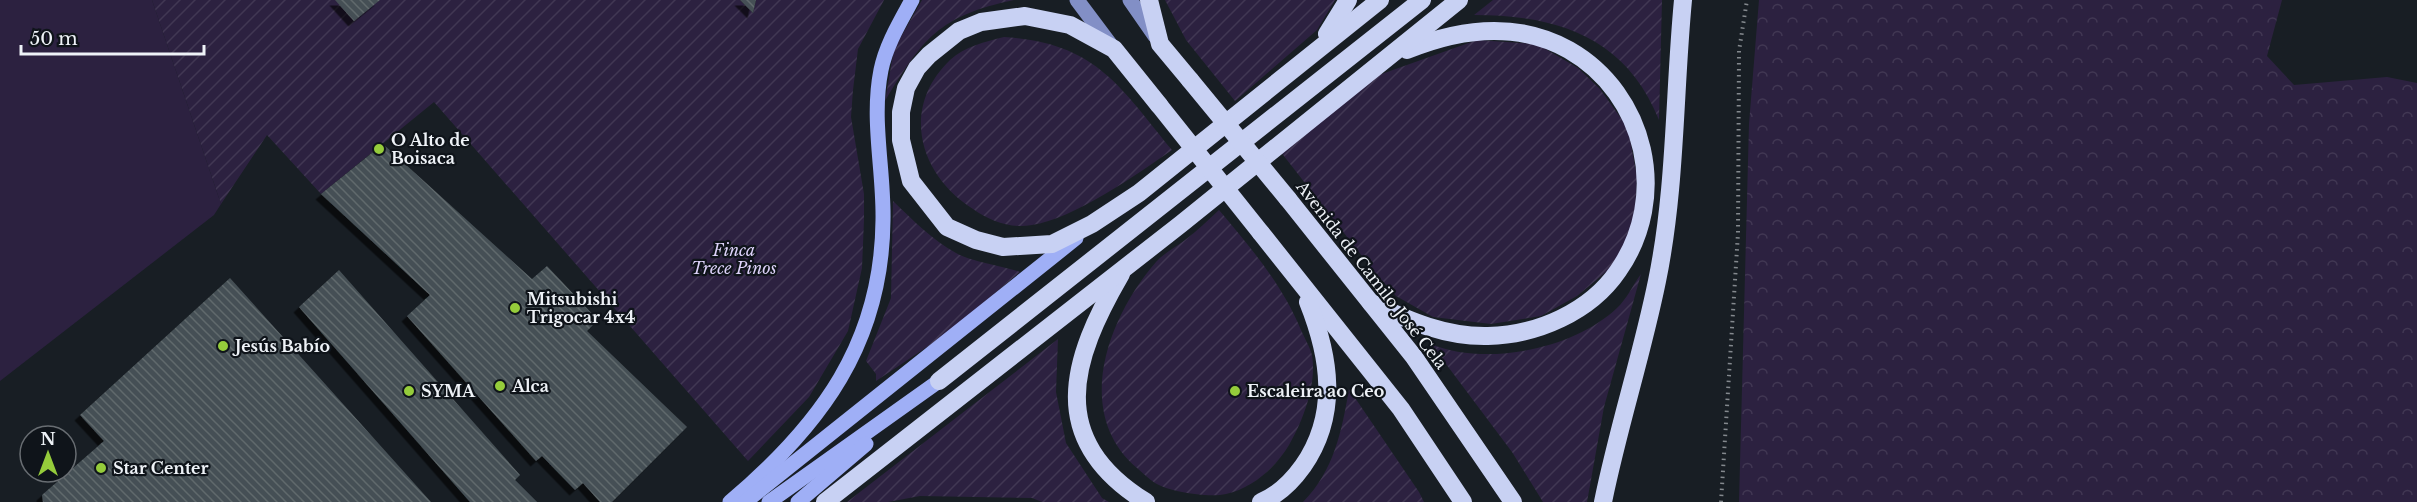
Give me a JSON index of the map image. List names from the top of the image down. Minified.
{"streets":{"highway":["Avenida de Camilo José Cela"]},"parks":["Finca Trece Pinos"],"places":["O Alto de Boisaca","Mitsubishi Trigocar 4x4","Jesús Babío","Alca","SYMA","Escaleira ao Ceo","Star Center"],"scale_bar":"50 m","north":"top"}
